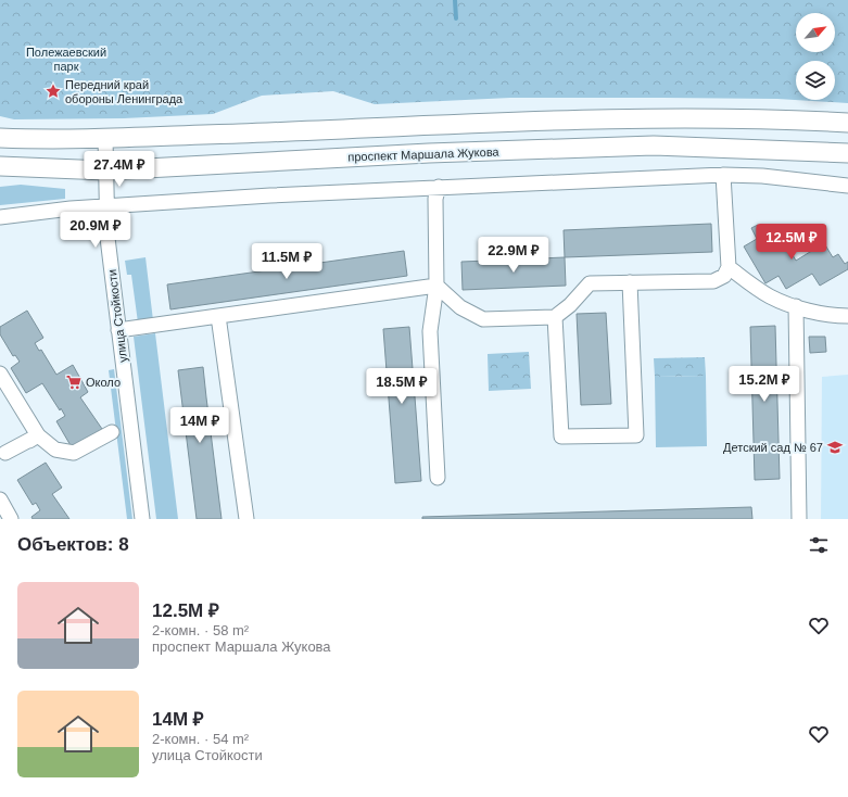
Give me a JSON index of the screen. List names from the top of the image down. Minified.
{"streets":{"main road":["проспект Маршала Жукова"],"street":["улица Стойкости"]},"crossings":[["проспект Маршала Жукова","улица Стойкости"]],"parks":["Полежаевский парк"],"places":{"place":["Передний край обороны Ленинграда"],"supermarket":["Около"],"school or university":["Детский сад № 67"]},"north":"top right","page":{"price":["27.4M ₽","20.9M ₽","12.5M ₽","22.9M ₽","11.5M ₽","15.2M ₽","18.5M ₽","14M ₽"],"heading":"Объектов: 8","list":[{"name":"12.5M ₽","note":"2-комн. · 58 m² · проспект Маршала Жукова"},{"name":"14M ₽","note":"2-комн. · 54 m² · улица Стойкости"}]}}
